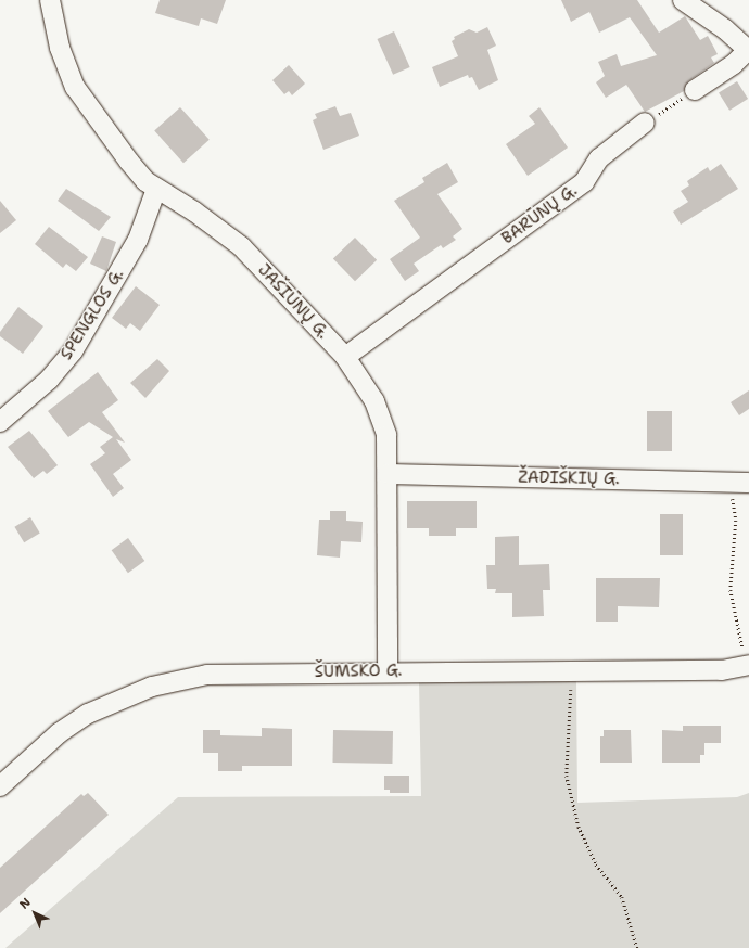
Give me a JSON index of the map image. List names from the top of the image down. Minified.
{"streets":{"street":["BARŪNŲ G.","JAŠIŪNŲ G.","SPENGLOS G.","ŽADIŠKIŲ G.","ŠUMSKO G."]},"crossings":[["BARŪNŲ G.","JAŠIŪNŲ G."],["JAŠIŪNŲ G.","SPENGLOS G."],["JAŠIŪNŲ G.","ŽADIŠKIŲ G."],["JAŠIŪNŲ G.","ŠUMSKO G."]],"north":"top left"}
